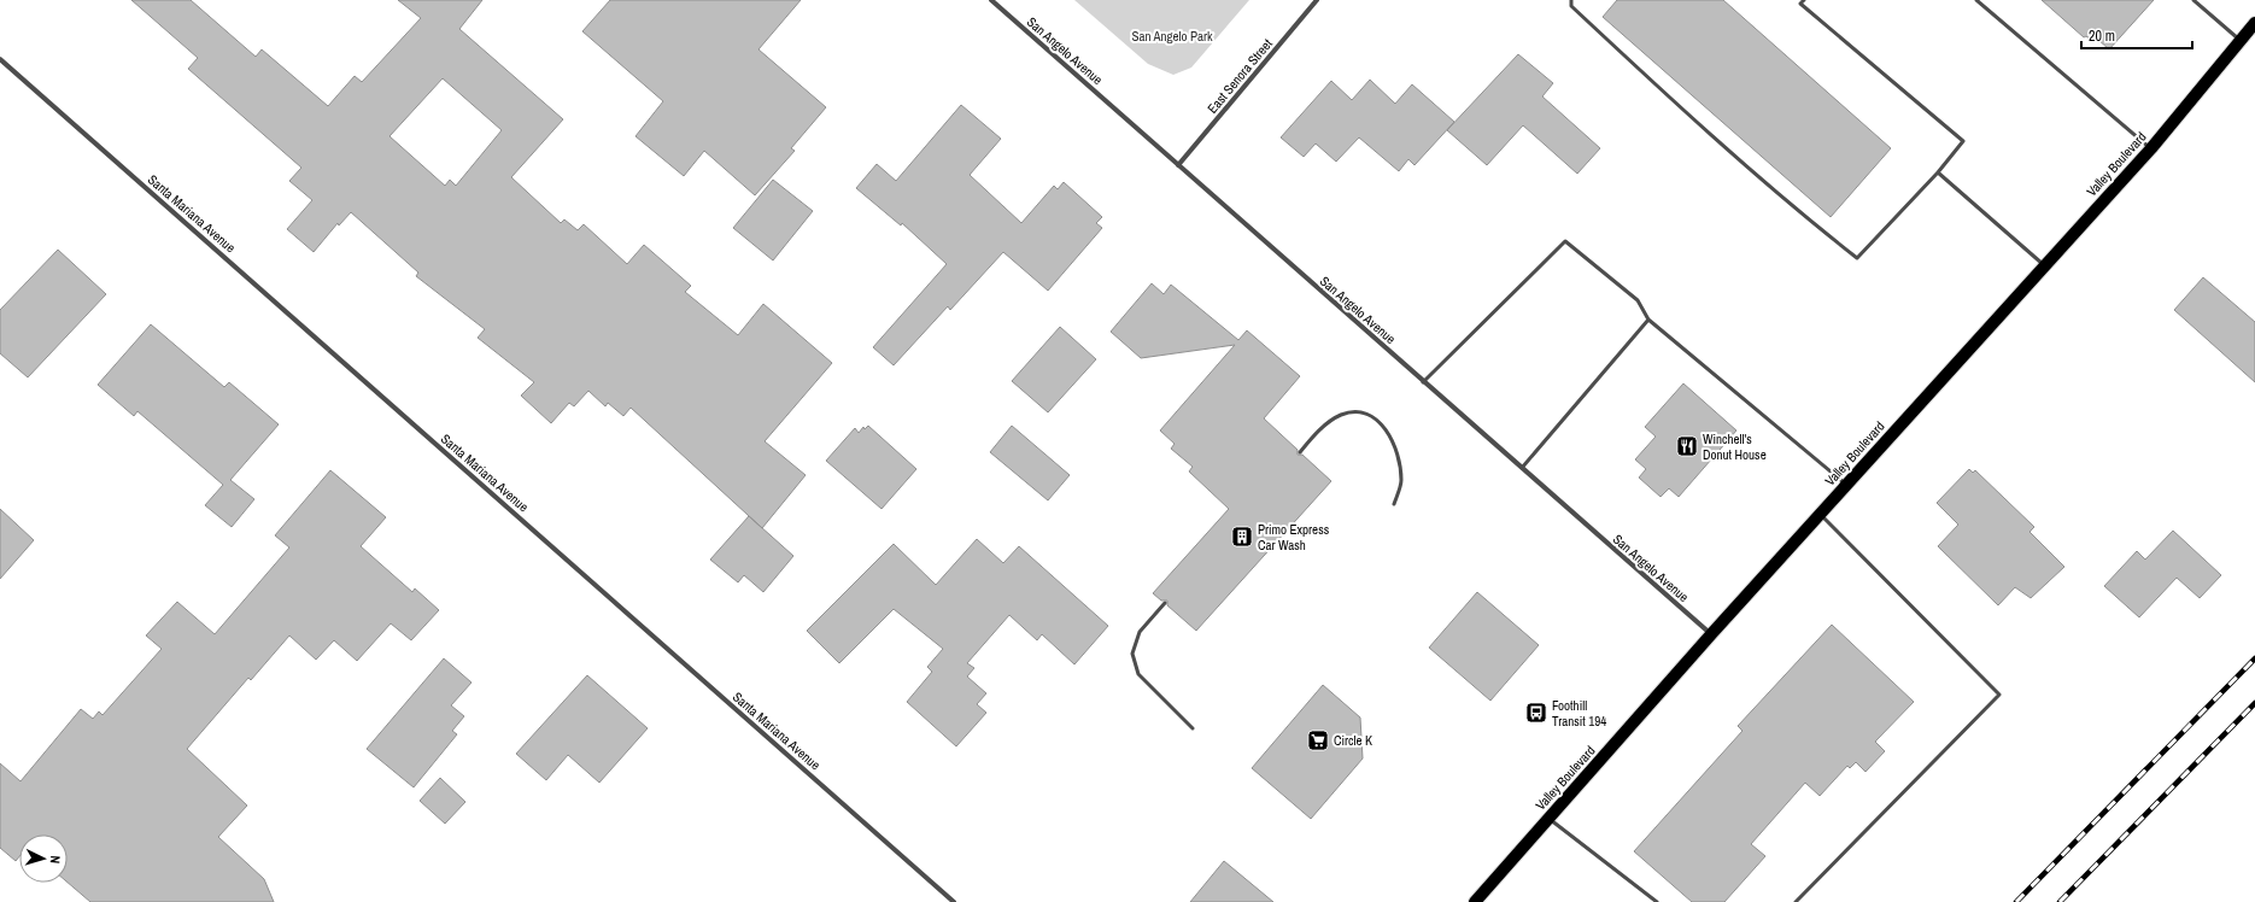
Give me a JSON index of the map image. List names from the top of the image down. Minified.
{"streets":{"main road":["Valley Boulevard"],"street":["San Angelo Avenue","East Senora Street","Santa Mariana Avenue"]},"crossings":[["San Angelo Avenue","East Senora Street"],["San Angelo Avenue","Valley Boulevard"]],"parks":["San Angelo Park"],"places":{"restaurant":["Winchell's Donut House"],"building":["Primo Express Car Wash"],"bus stop":["Foothill Transit 194"],"supermarket":["Circle K"]},"scale_bar":"20 m","north":"right"}
